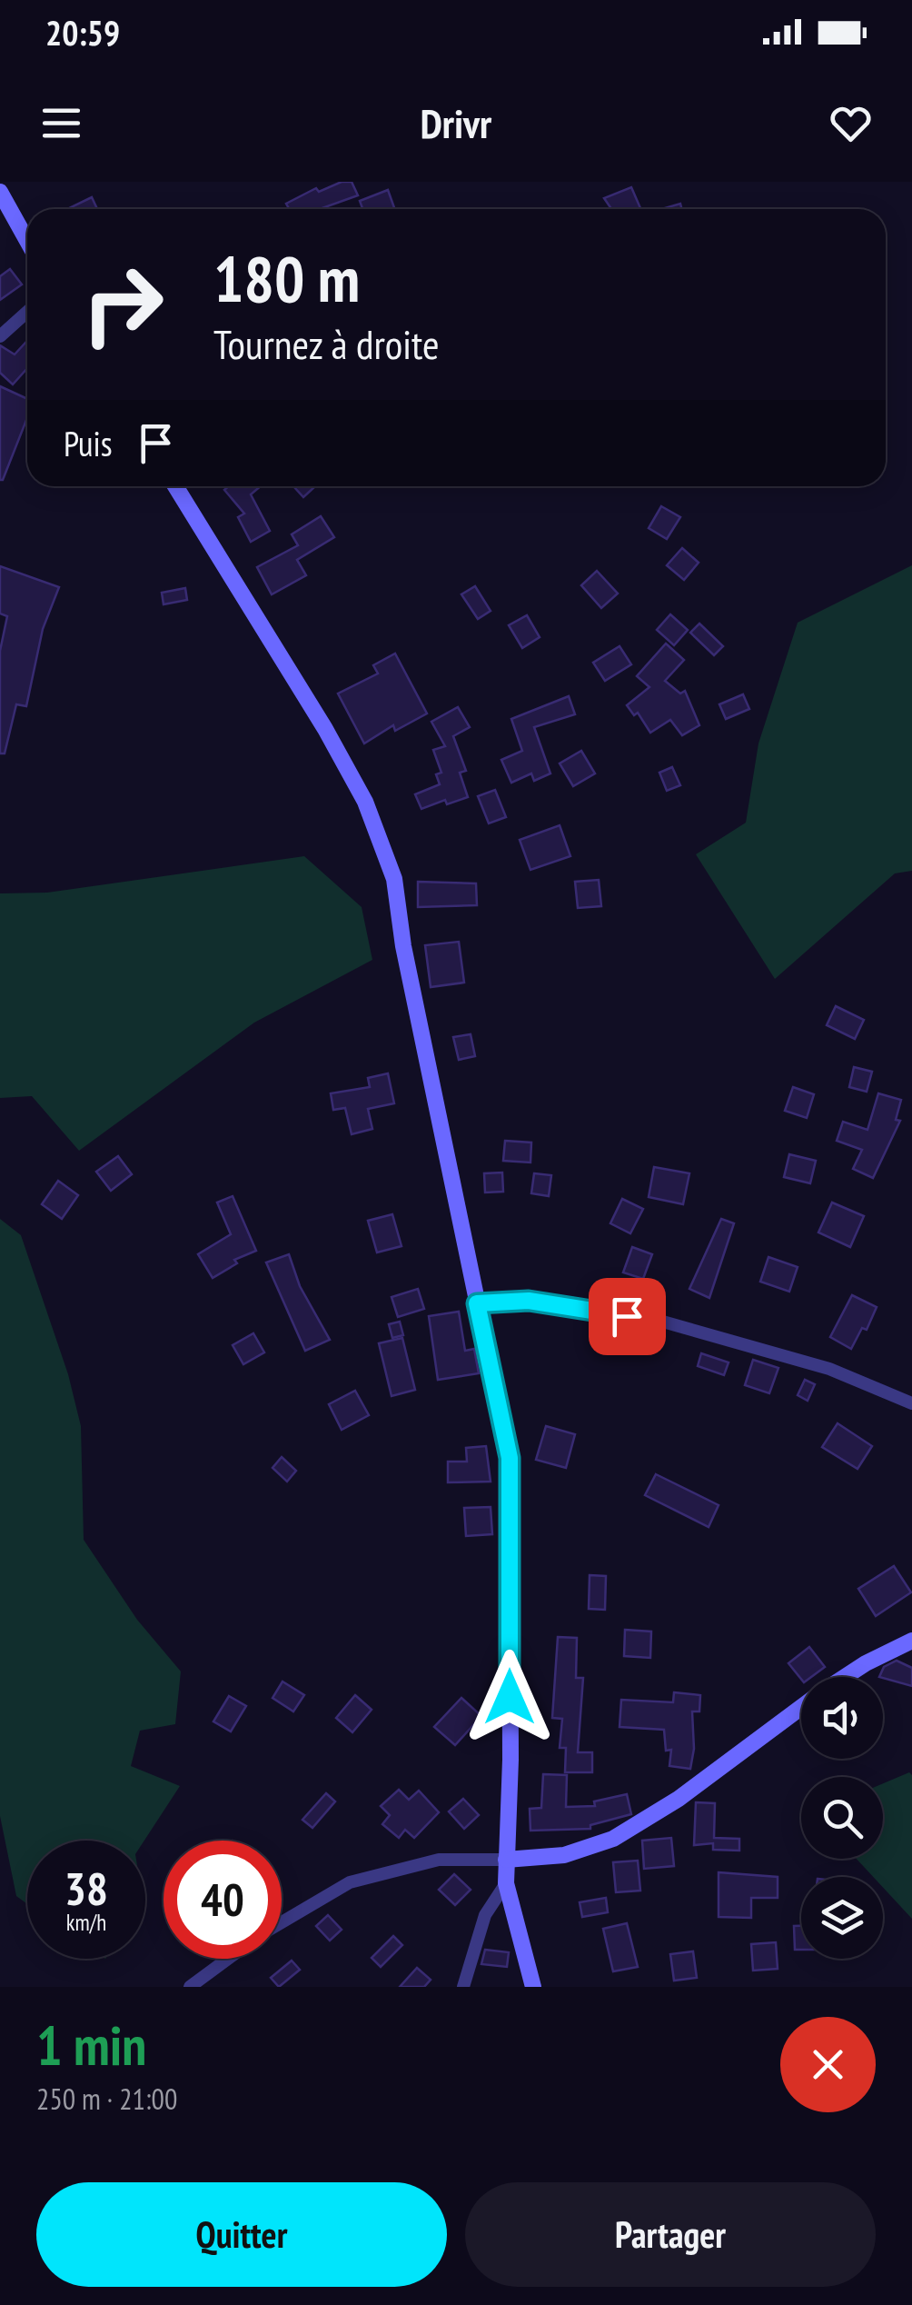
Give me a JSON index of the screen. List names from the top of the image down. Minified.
{"page":{"status":"20:59","header":"Drivr","turn":["180 m","Tournez à droite"],"then":"Puis","speed":"38 km/h","limit":"40","heading":["1 min","250 m · 21:00"],"buttons":["Quitter","Partager"]}}
